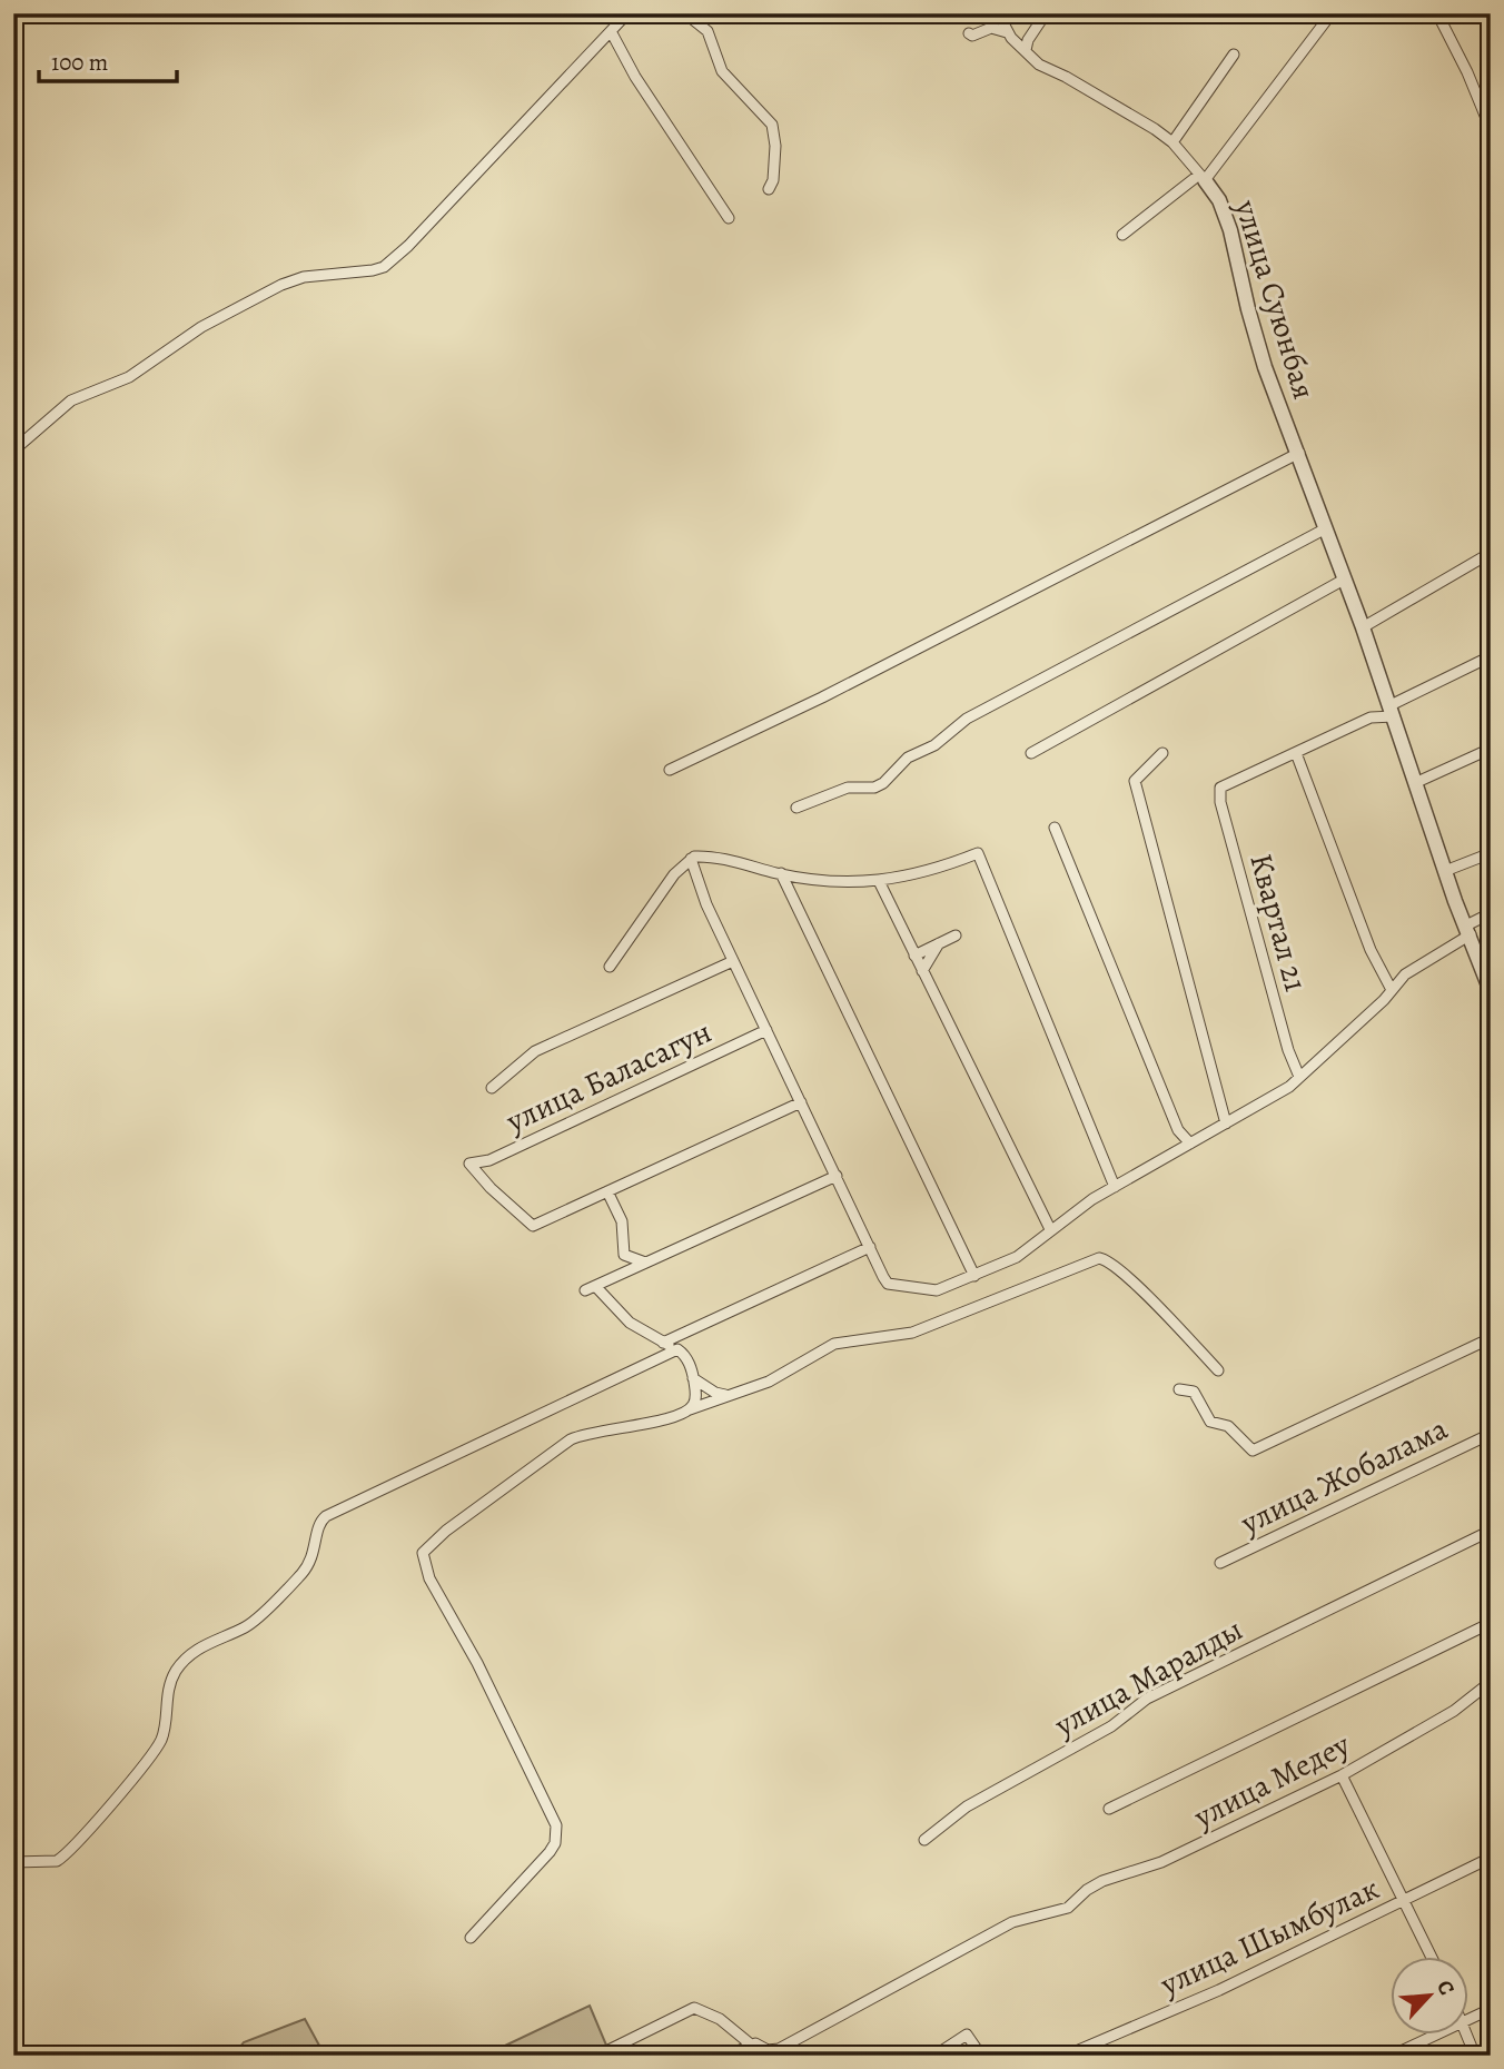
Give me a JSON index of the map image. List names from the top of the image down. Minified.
{"streets":{"street":["улица Суюнбая","Квартал 21","улица Баласагун","улица Жобалама","улица Маралды","улица Медеу","улица Шымбулак"]},"scale_bar":"100 m","north":"top right"}
